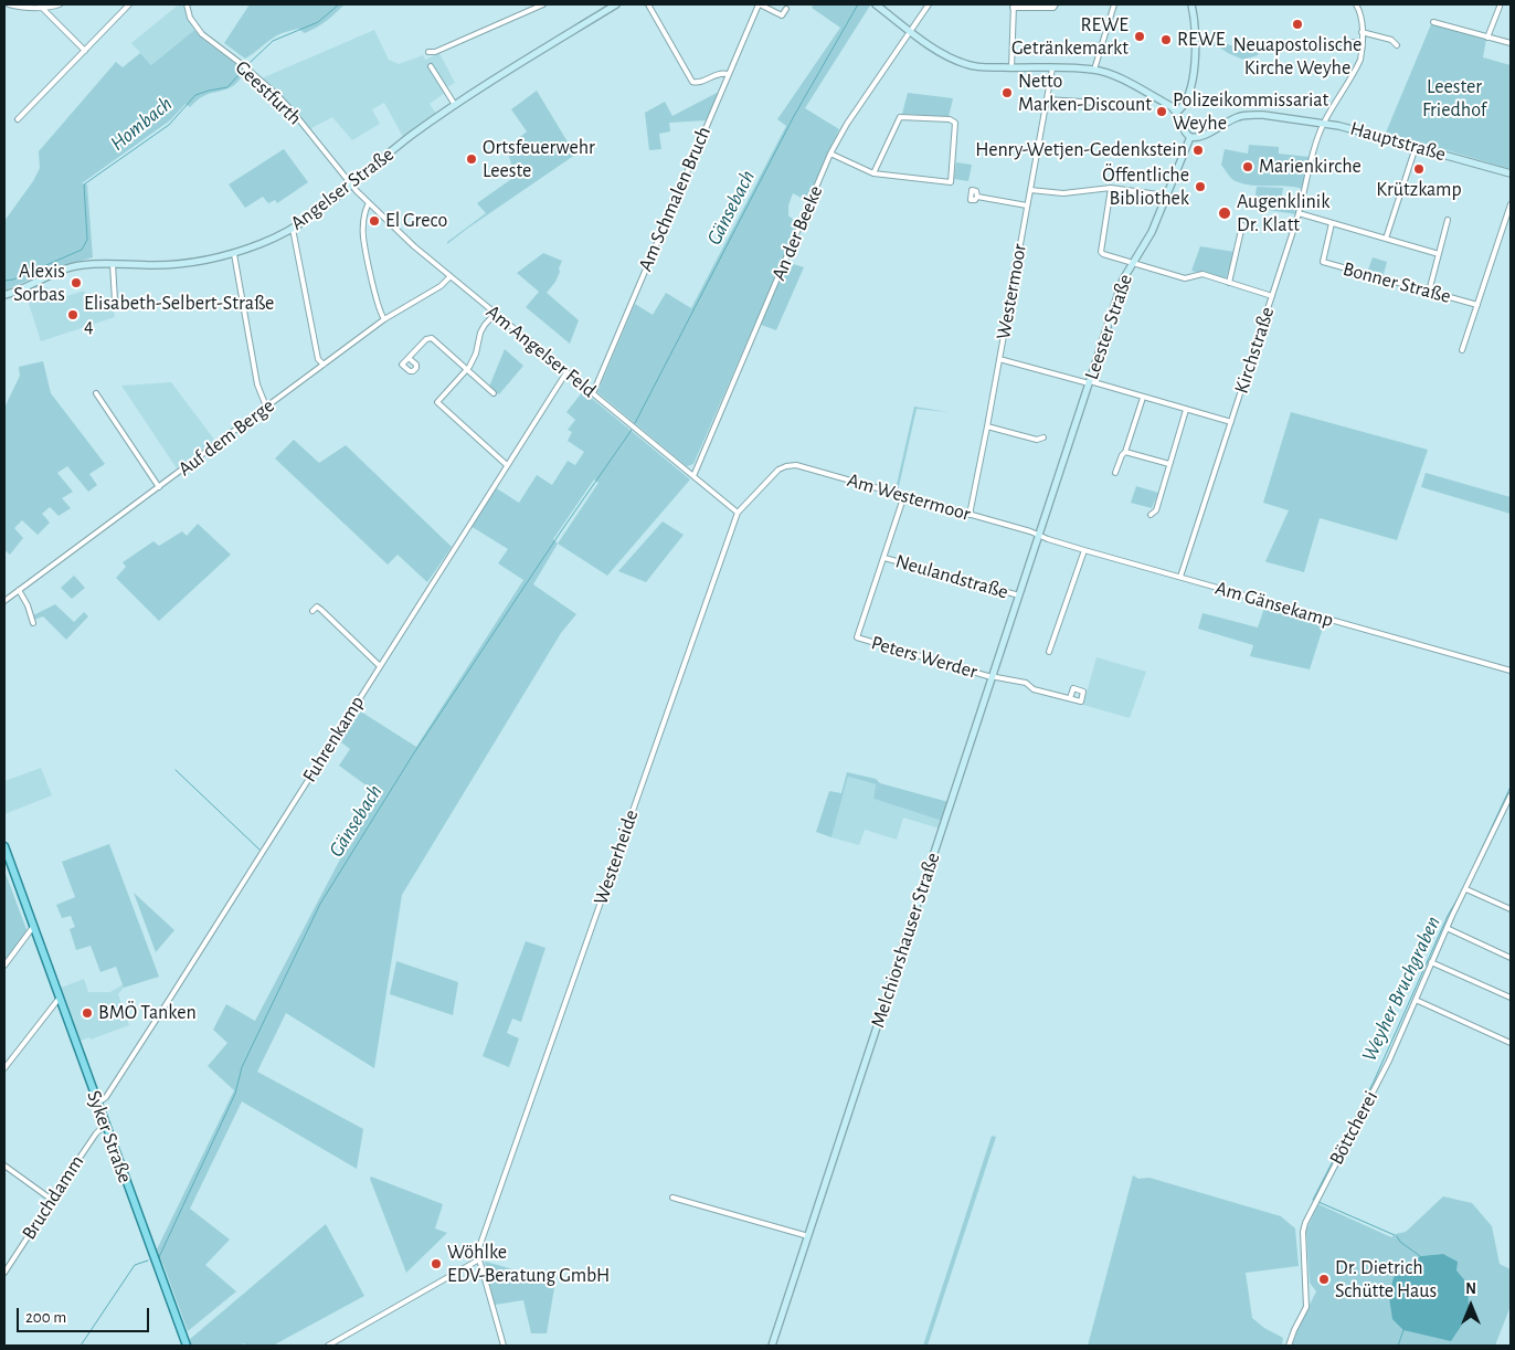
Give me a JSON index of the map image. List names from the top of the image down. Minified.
{"streets":{"main road":["Hauptstraße","Angelser Straße","Leester Straße","Melchiorshauser Straße","Syker Straße"],"street":["Geestfurth","Am Schmalen Bruch","An der Beeke","Bonner Straße","Westermoor","Kirchstraße","Am Angelser Feld","Auf dem Berge","Am Westermoor","Neulandstraße","Am Gänsekamp","Peters Werder","Fuhrenkamp","Westerheide","Böttcherei","Bruchdamm"]},"crossings":[["Geestfurth","Angelser Straße"],["Geestfurth","Am Angelser Feld"],["Hauptstraße","Leester Straße"],["Hauptstraße","Kirchstraße"],["Angelser Straße","Am Angelser Feld"],["Am Schmalen Bruch","Am Angelser Feld"],["An der Beeke","Am Angelser Feld"],["Westermoor","Am Westermoor"],["Leester Straße","Am Westermoor"],["Leester Straße","Am Gänsekamp"],["Leester Straße","Melchiorshauser Straße"],["Kirchstraße","Am Gänsekamp"],["Am Angelser Feld","Auf dem Berge"],["Am Angelser Feld","Fuhrenkamp"],["Am Angelser Feld","Westerheide"],["Am Westermoor","Am Gänsekamp"],["Am Westermoor","Westerheide"],["Am Westermoor","Melchiorshauser Straße"],["Neulandstraße","Peters Werder"],["Neulandstraße","Melchiorshauser Straße"],["Am Gänsekamp","Melchiorshauser Straße"],["Peters Werder","Melchiorshauser Straße"],["Fuhrenkamp","Syker Straße"],["Syker Straße","Bruchdamm"]],"water":["Hombach","Gänsebach","Weyher Bruchgraben"],"parks":["Leester Friedhof"],"places":["Neuapostolische Kirche Weyhe","REWE Getränkemarkt","REWE","Netto Marken-Discount","Polizeikommissariat Weyhe","Henry-Wetjen-Gedenkstein","Ortsfeuerwehr Leeste","Marienkirche","Krützkamp","Öffentliche Bibliothek","Augenklinik Dr. Klatt","El Greco","Alexis Sorbas","Elisabeth-Selbert-Straße 4","BMÖ Tanken","Wöhlke EDV-Beratung GmbH","Dr. Dietrich Schütte Haus"],"scale_bar":"200 m","north":"top"}
